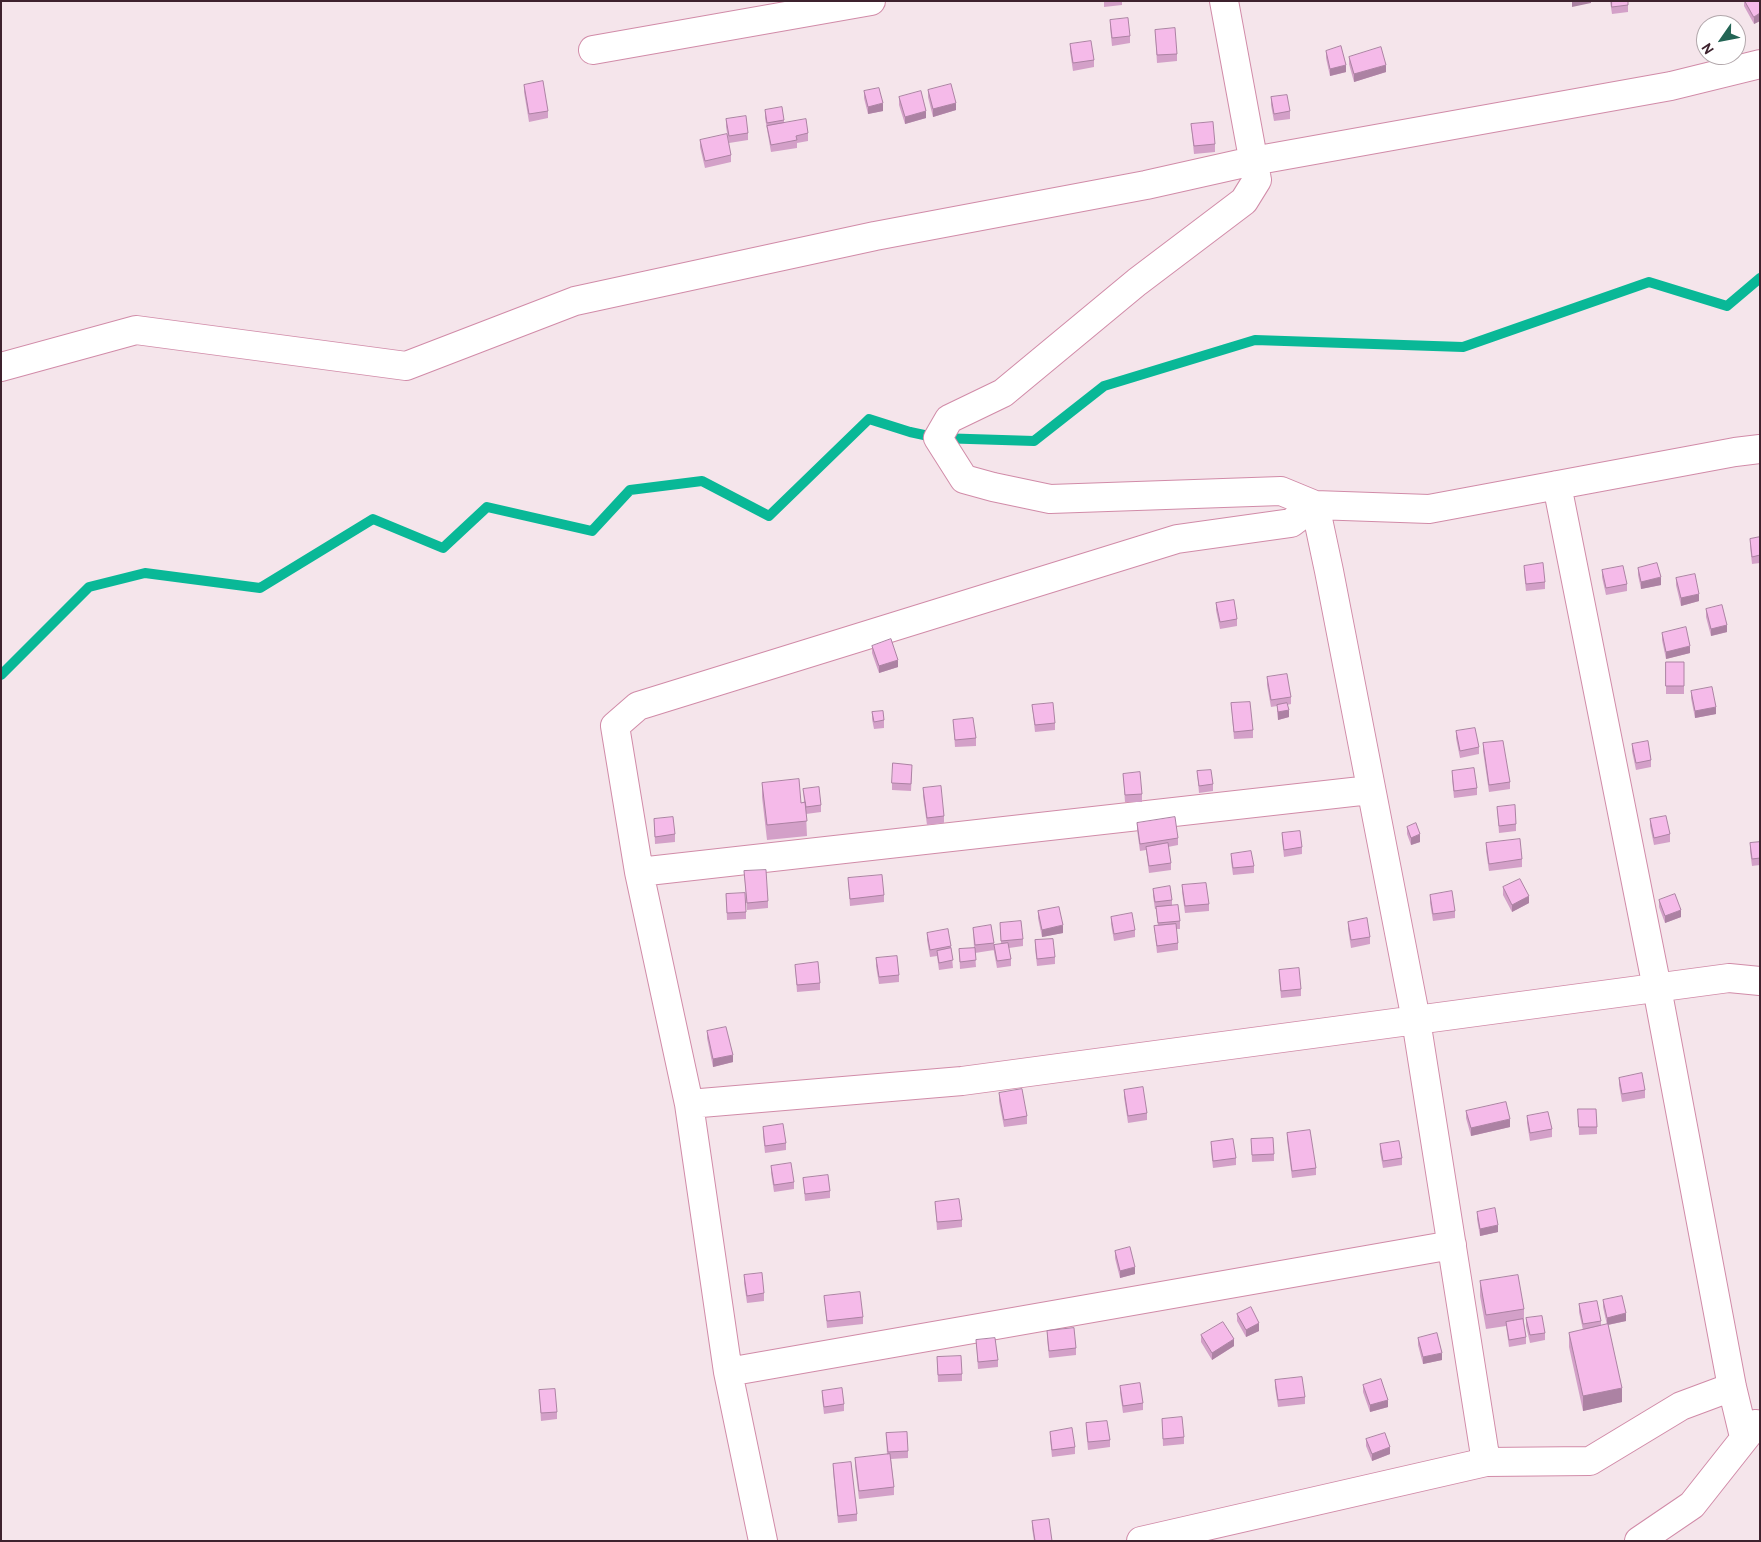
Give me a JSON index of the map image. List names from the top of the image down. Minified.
{"north":"bottom left"}
